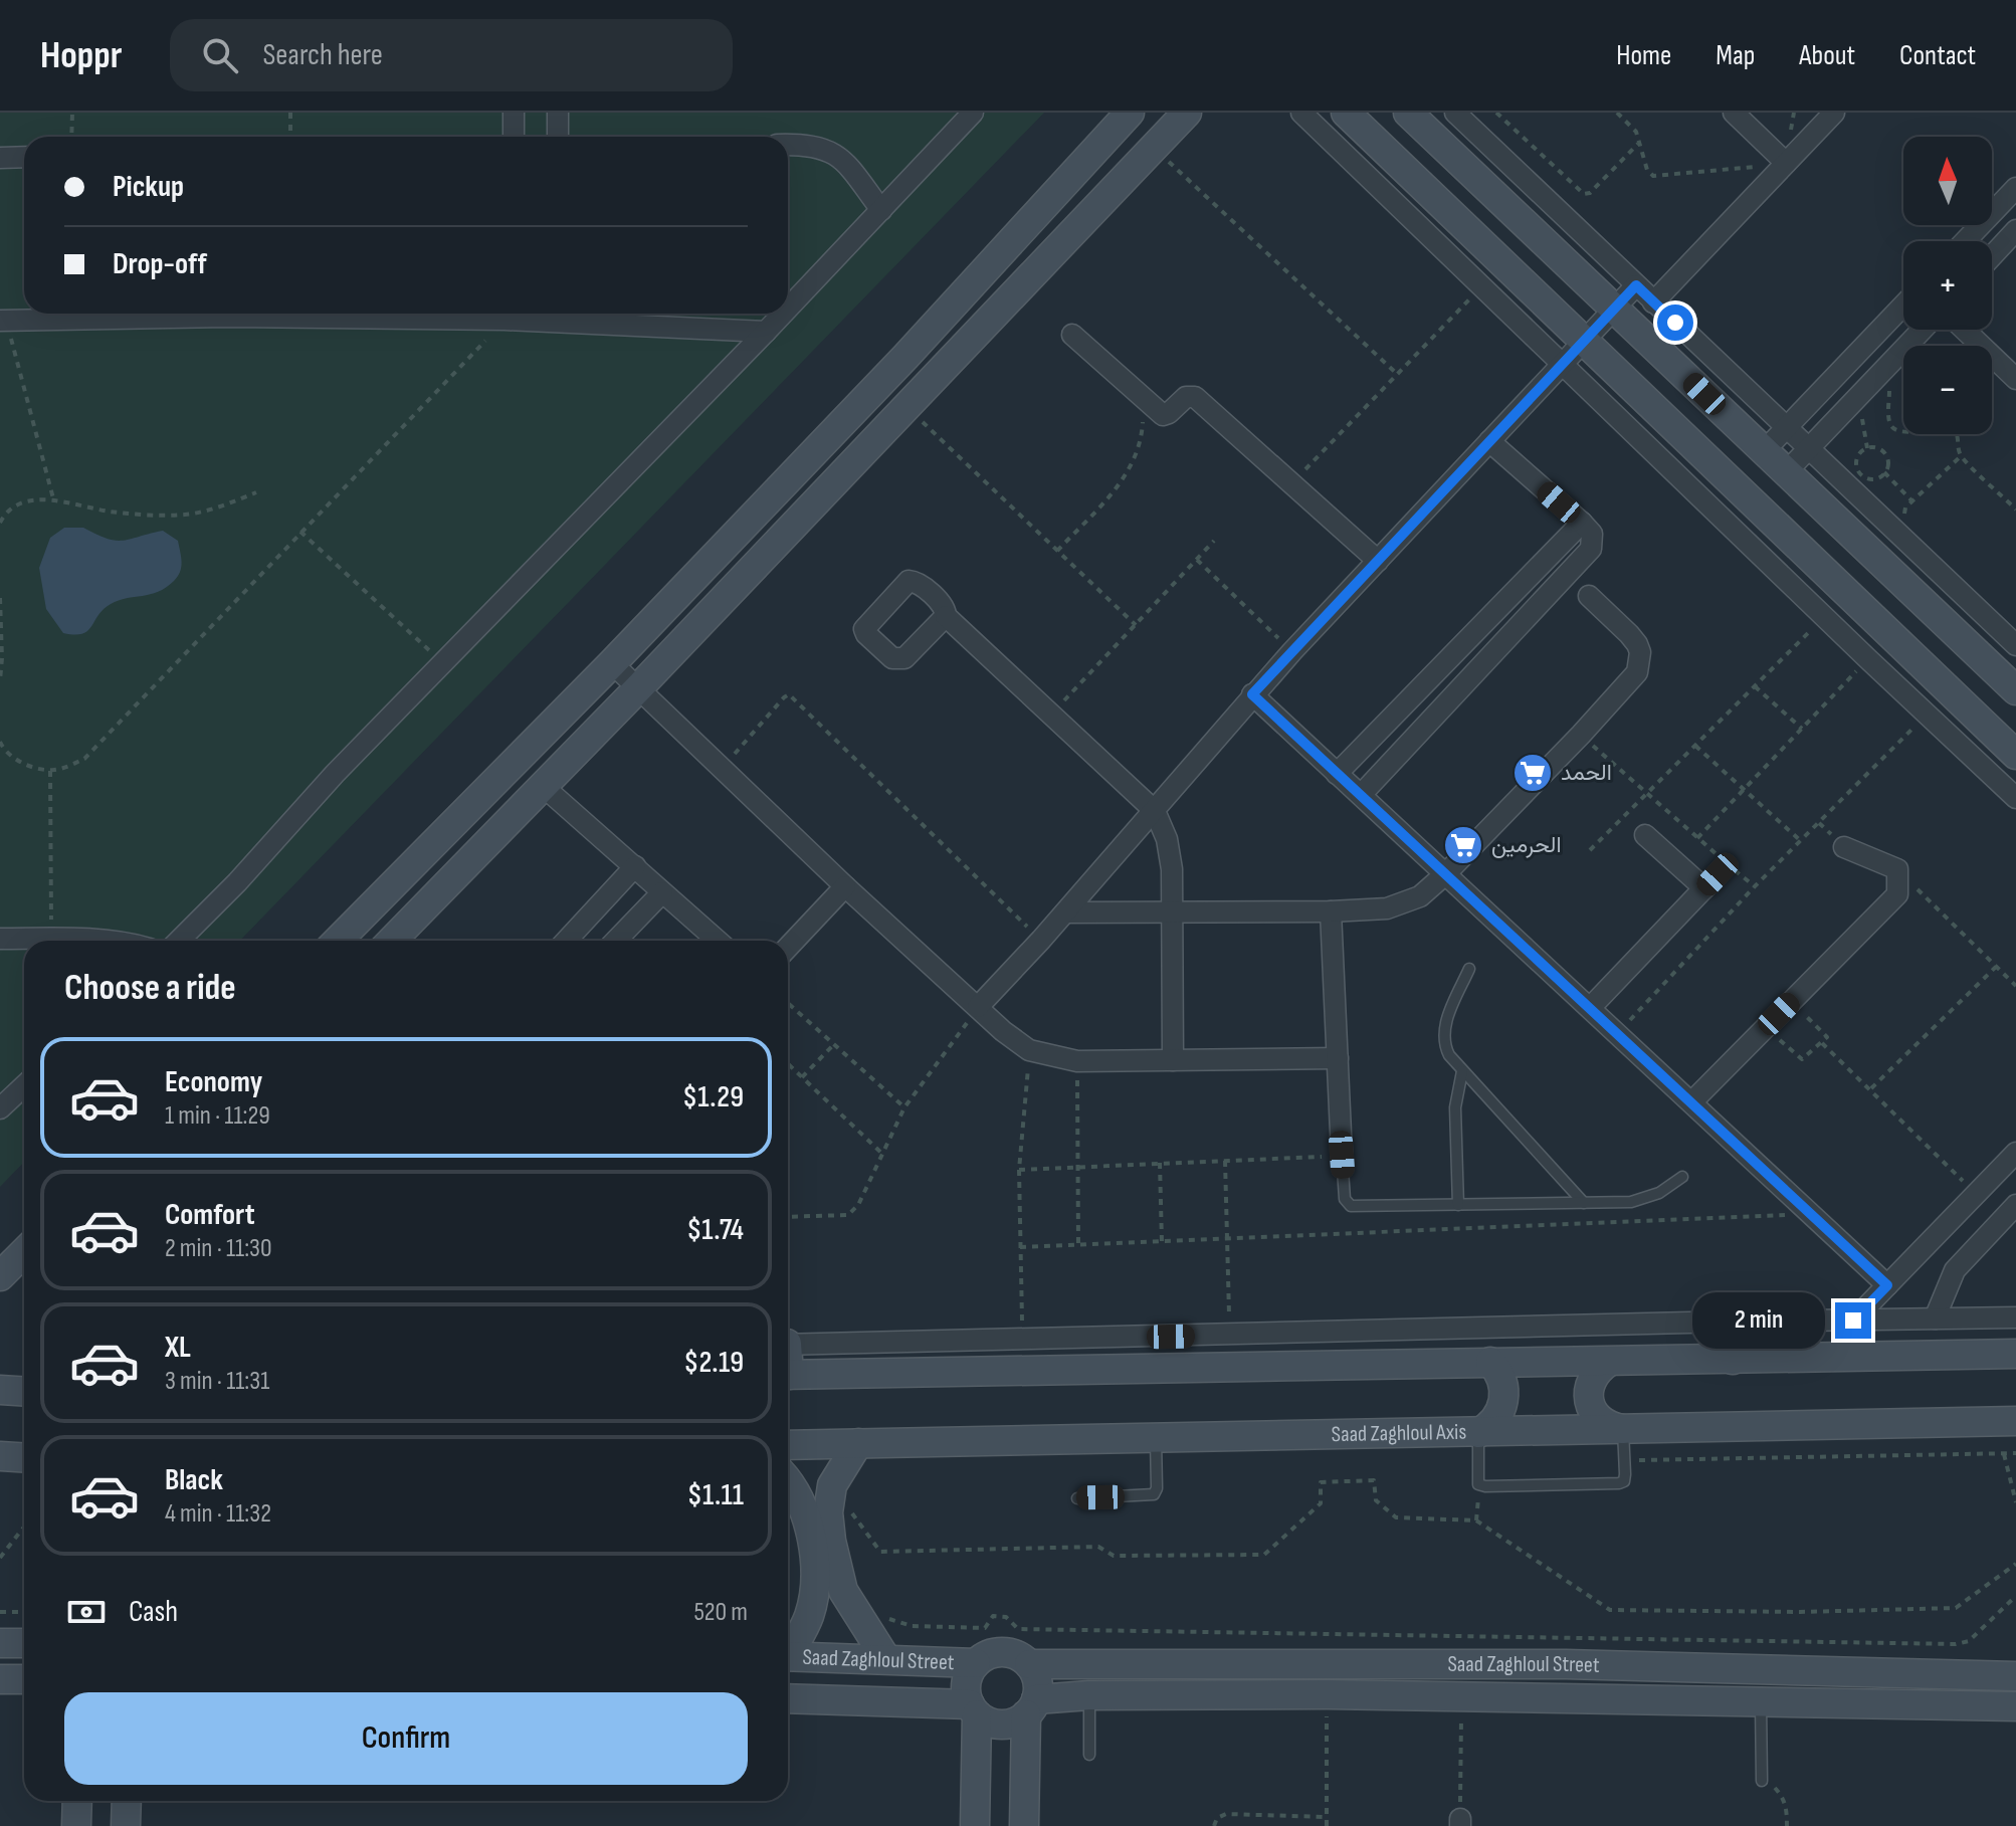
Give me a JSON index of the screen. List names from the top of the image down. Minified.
{"streets":{"street":["Saad Zaghloul Axis","Saad Zaghloul Street"]},"places":{"supermarket":["الحمد","الحرمين"]},"north":"top","page":{"header":"Hoppr","search":"Search here","nav":["Home","Map","About","Contact"],"map_buttons":["+","−"],"banner":["Pickup","Drop-off"],"heading":"Choose a ride","list":[{"name":"Economy","note":"1 min · 11:29","value":"$1.29"},{"name":"Comfort","note":"2 min · 11:30","value":"$1.74"},{"name":"XL","note":"3 min · 11:31","value":"$2.19"},{"name":"Black","note":"4 min · 11:32","value":"$1.11"}],"bubble":"2 min","pay":["Cash","520 m"],"buttons":"Confirm"}}
